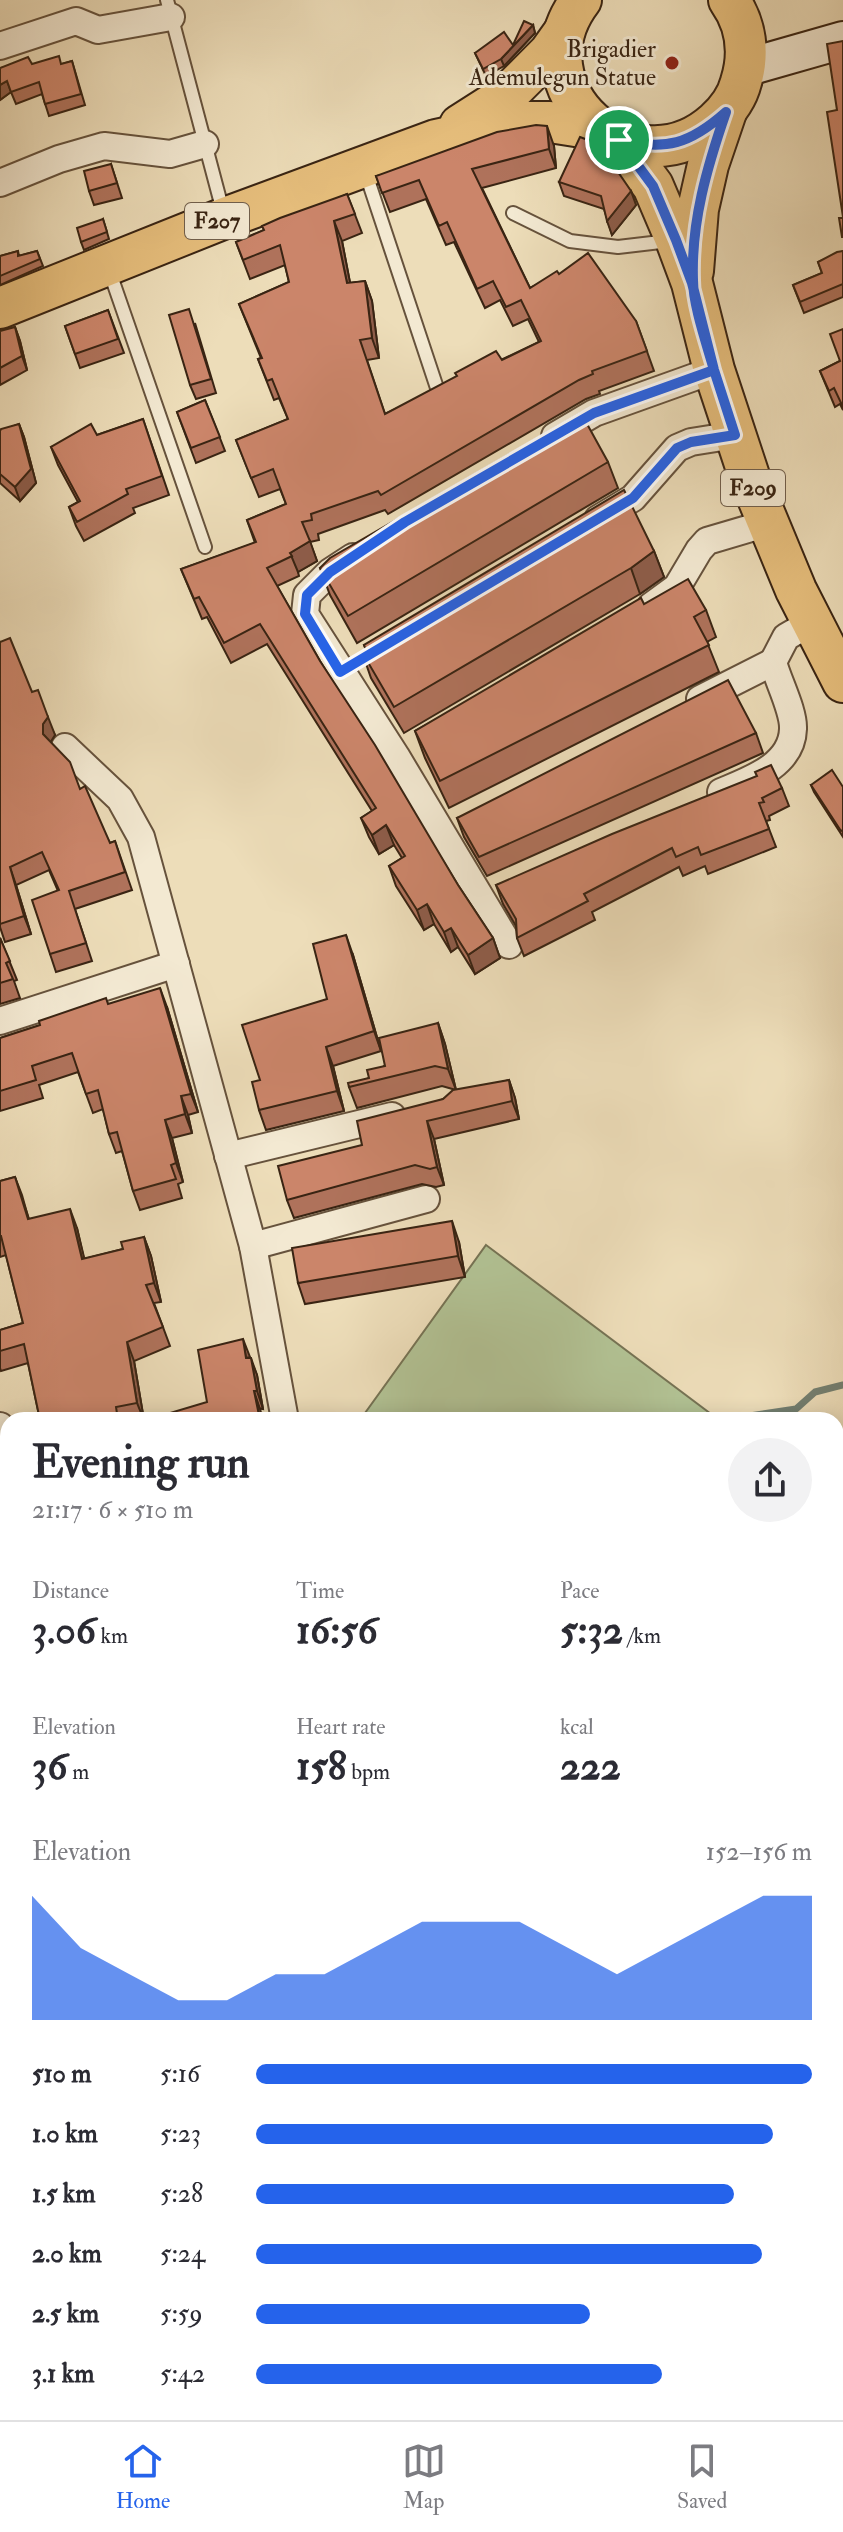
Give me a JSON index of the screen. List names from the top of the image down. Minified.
{"streets":{"main road":["F207","F209"]},"crossings":[["F207","F209"]],"places":["Brigadier Ademulegun Statue"],"page":{"heading":["Evening run","21:17 · 6 × 510 m"],"stats":[["Distance","3.06 km"],["Time","16:56"],["Pace","5:32 /km"],["Elevation","36 m"],["Heart rate","158 bpm"],["kcal","222"]],"chart":["Elevation","152–156 m"],"list":[{"name":"510 m","note":"5:16"},{"name":"1.0 km","note":"5:23"},{"name":"1.5 km","note":"5:28"},{"name":"2.0 km","note":"5:24"},{"name":"2.5 km","note":"5:59"},{"name":"3.1 km","note":"5:42"}],"tabs":["Home","Map","Saved"]}}
